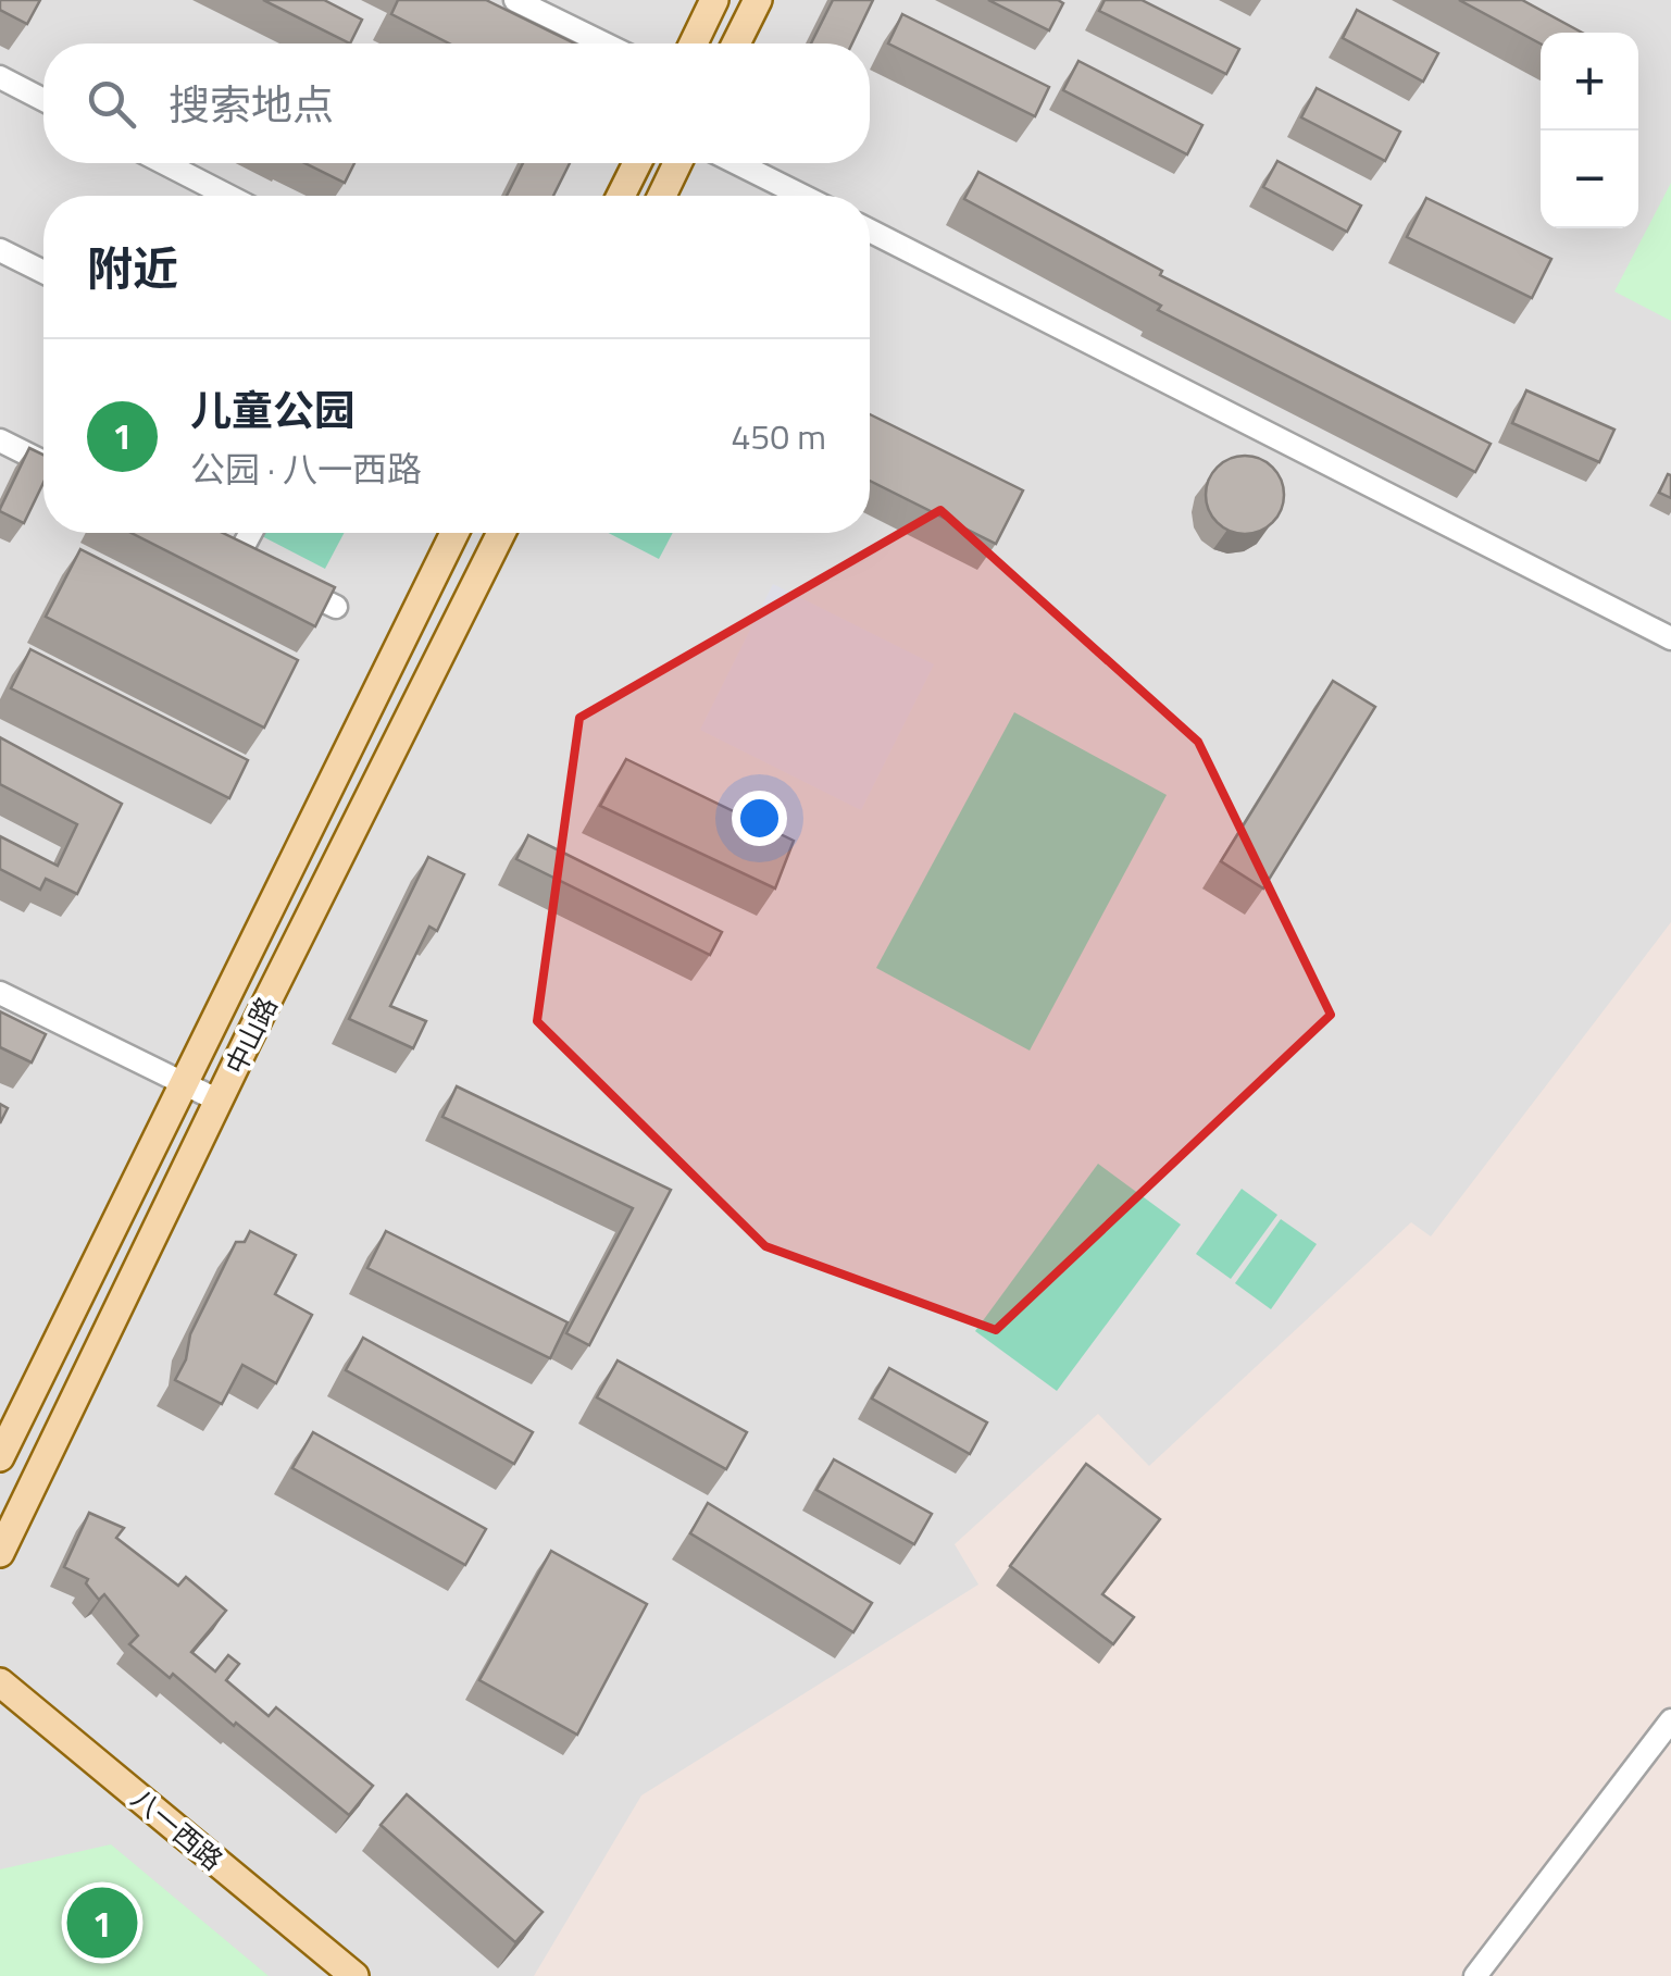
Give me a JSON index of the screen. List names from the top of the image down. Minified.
{"streets":{"main road":["中山路","八一西路"]},"page":{"map_buttons":["+","−"],"search":"搜索地点","heading":"附近","list":[{"mark":"1","name":"儿童公园","note":"公园 · 八一西路","value":"450 m"}],"pins":"1"}}
